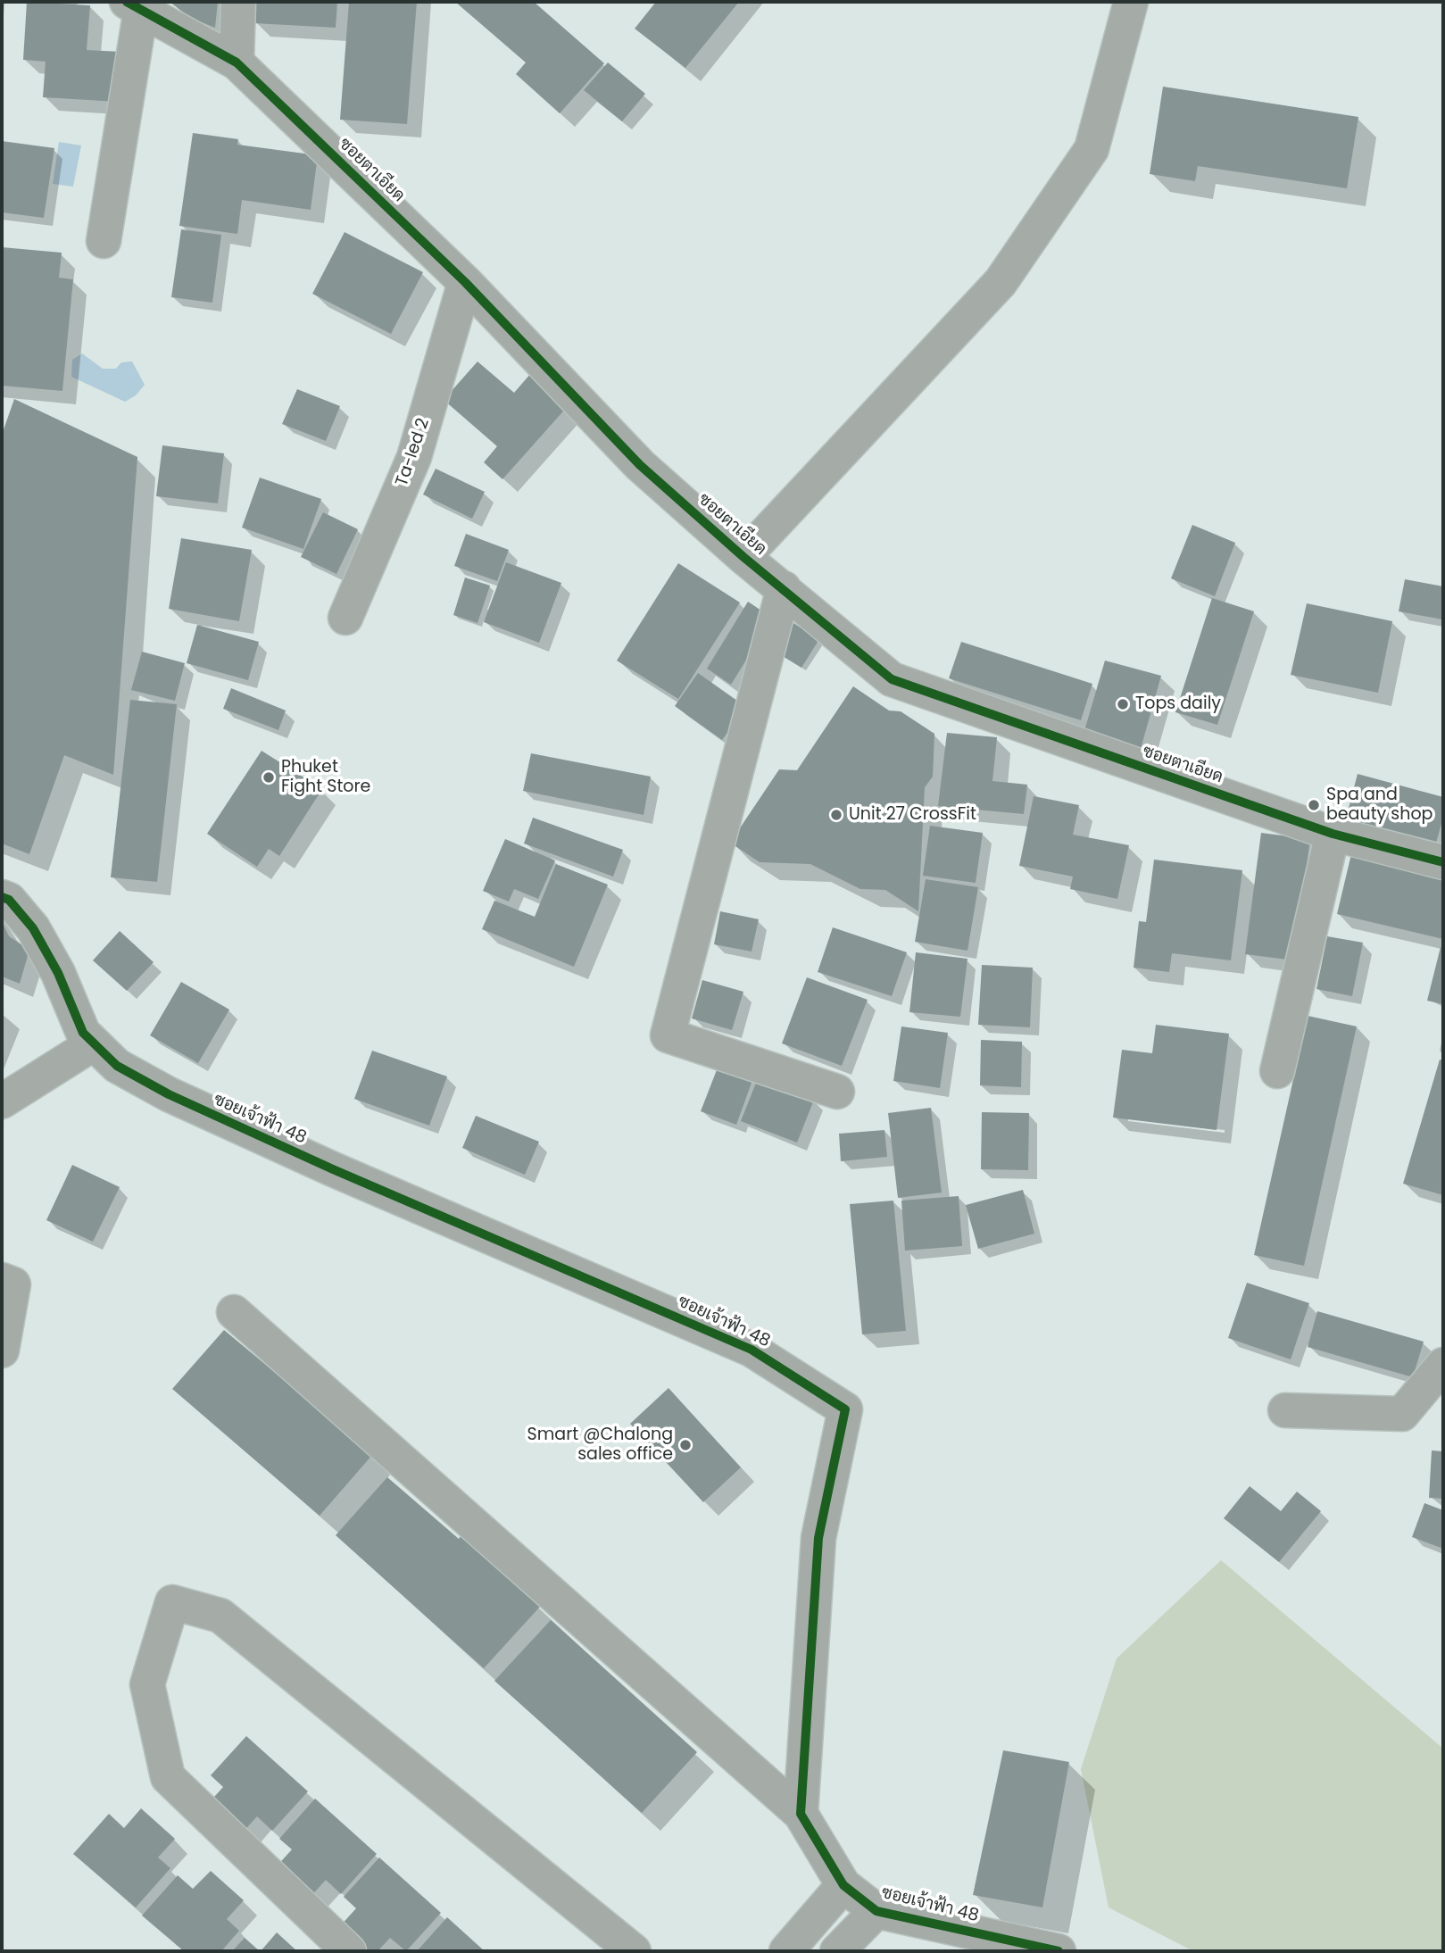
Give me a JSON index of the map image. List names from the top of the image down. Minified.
{"streets":{"street":["ซอยตาเอียด","Ta-Ied 2","ซอยเจ้าฟ้า 48"]},"crossings":[["ซอยตาเอียด","Ta-Ied 2"]],"places":["Tops daily","Phuket Fight Store","Spa and beauty shop","Unit 27 CrossFit","Smart @Chalong sales office"]}
